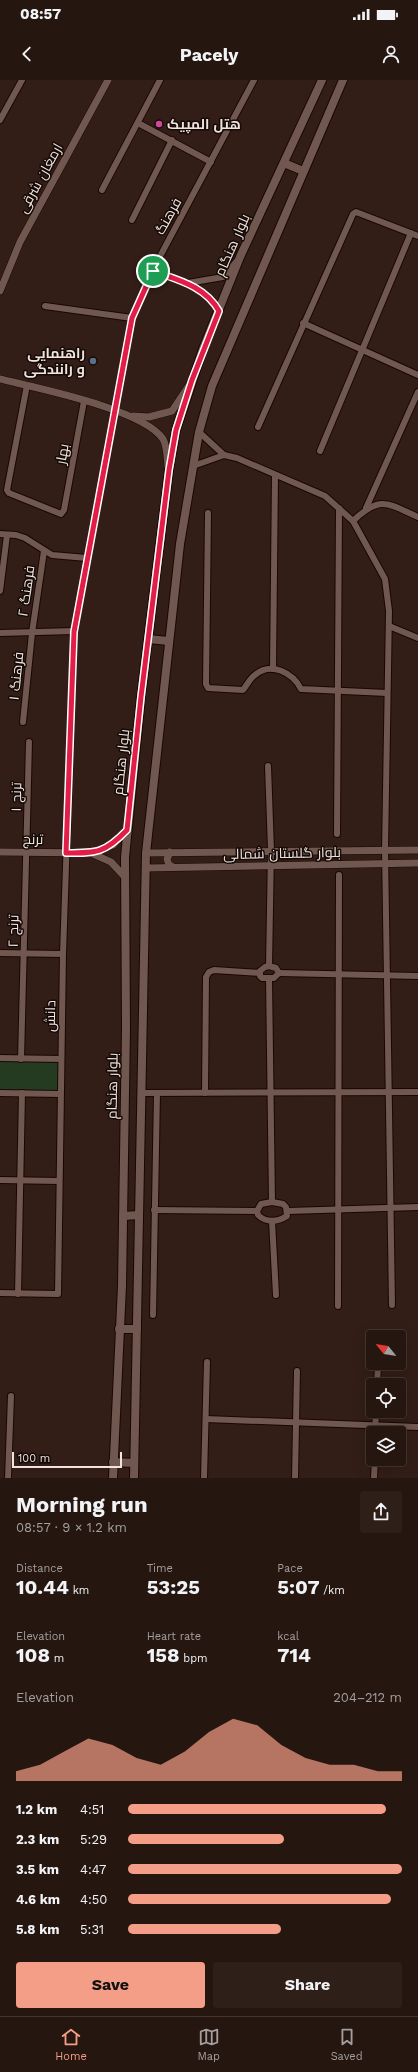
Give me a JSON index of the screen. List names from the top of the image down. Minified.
{"streets":{"main road":["بلوار هنگام"],"street":["ارمغان شرقی","فرهنگ","بهار","فرهنگ ۲","فرهنگ ۱","ترنج ۱","ترنج","بلوار گلستان شمالی","ترنج ۲","دانش"]},"crossings":[["فرهنگ","ترنج"],["فرهنگ","دانش"],["فرهنگ ۲","فرهنگ ۱"],["ترنج ۱","ترنج"],["ترنج ۱","ترنج ۲"],["ترنج","ترنج ۲"],["ترنج","دانش"]],"places":["هتل المپیک","راهنمایی و رانندگی"],"scale_bar":"100 m","north":"top left","page":{"status":"08:57","header":"Pacely","scale":"100 m","heading":["Morning run","08:57 · 9 × 1.2 km"],"stats":[["Distance","10.44 km"],["Time","53:25"],["Pace","5:07 /km"],["Elevation","108 m"],["Heart rate","158 bpm"],["kcal","714"]],"chart":["Elevation","204–212 m"],"list":[{"name":"1.2 km","note":"4:51"},{"name":"2.3 km","note":"5:29"},{"name":"3.5 km","note":"4:47"},{"name":"4.6 km","note":"4:50"},{"name":"5.8 km","note":"5:31"}],"buttons":["Save","Share"],"tabs":["Home","Map","Saved"]}}
